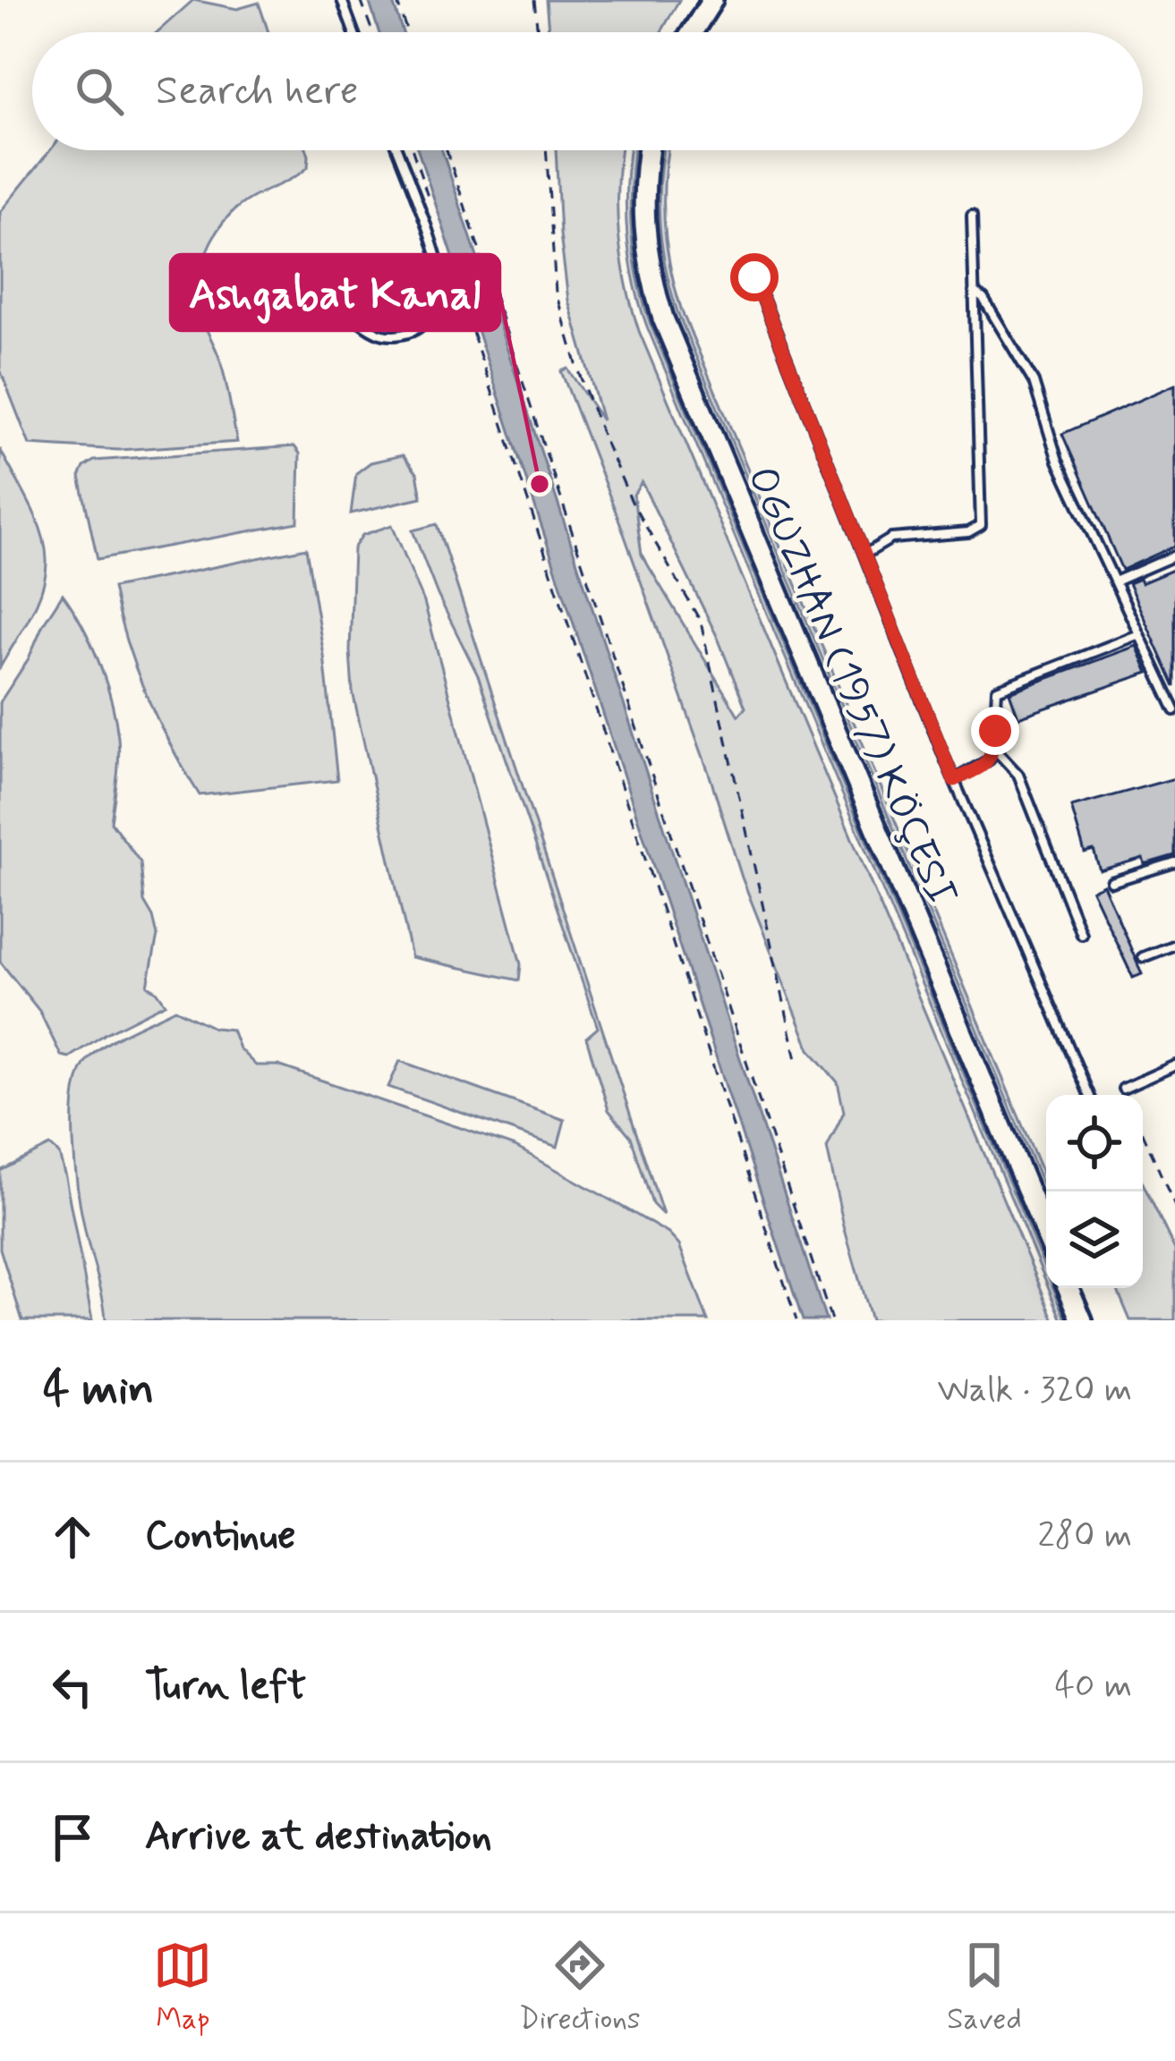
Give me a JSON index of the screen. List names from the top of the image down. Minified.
{"streets":{"main road":["OGUZHAN (1957) KÖÇESI"]},"places":["Ashgabat Kanal"],"page":{"search":"Search here","heading":["4 min","Walk · 320 m"],"list":[["Continue","280 m"],["Turn left","40 m"],"Arrive at destination"],"nav":["Map","Directions","Saved"]}}
